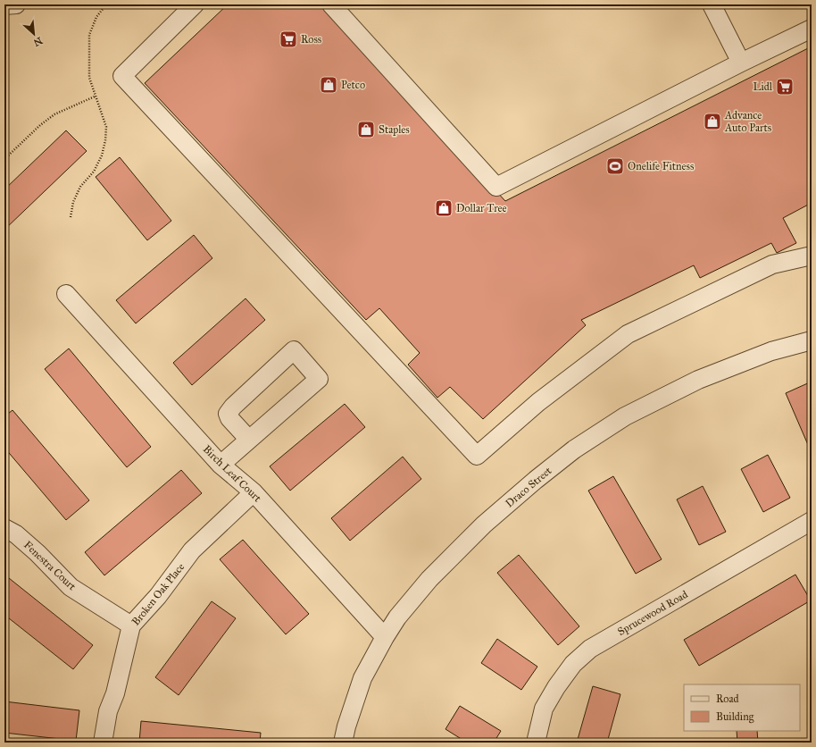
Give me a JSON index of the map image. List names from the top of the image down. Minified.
{"streets":{"street":["Birch Leaf Court","Draco Street","Fenestra Court","Broken Oak Place","Sprucewood Road"]},"crossings":[["Birch Leaf Court","Draco Street"],["Birch Leaf Court","Broken Oak Place"],["Fenestra Court","Broken Oak Place"]],"places":{"supermarket":["Ross","Lidl"],"shop":["Petco","Advance Auto Parts","Staples","Dollar Tree"],"sports":["Onelife Fitness"]},"legend":["Road","Building"],"north":"bottom right"}
